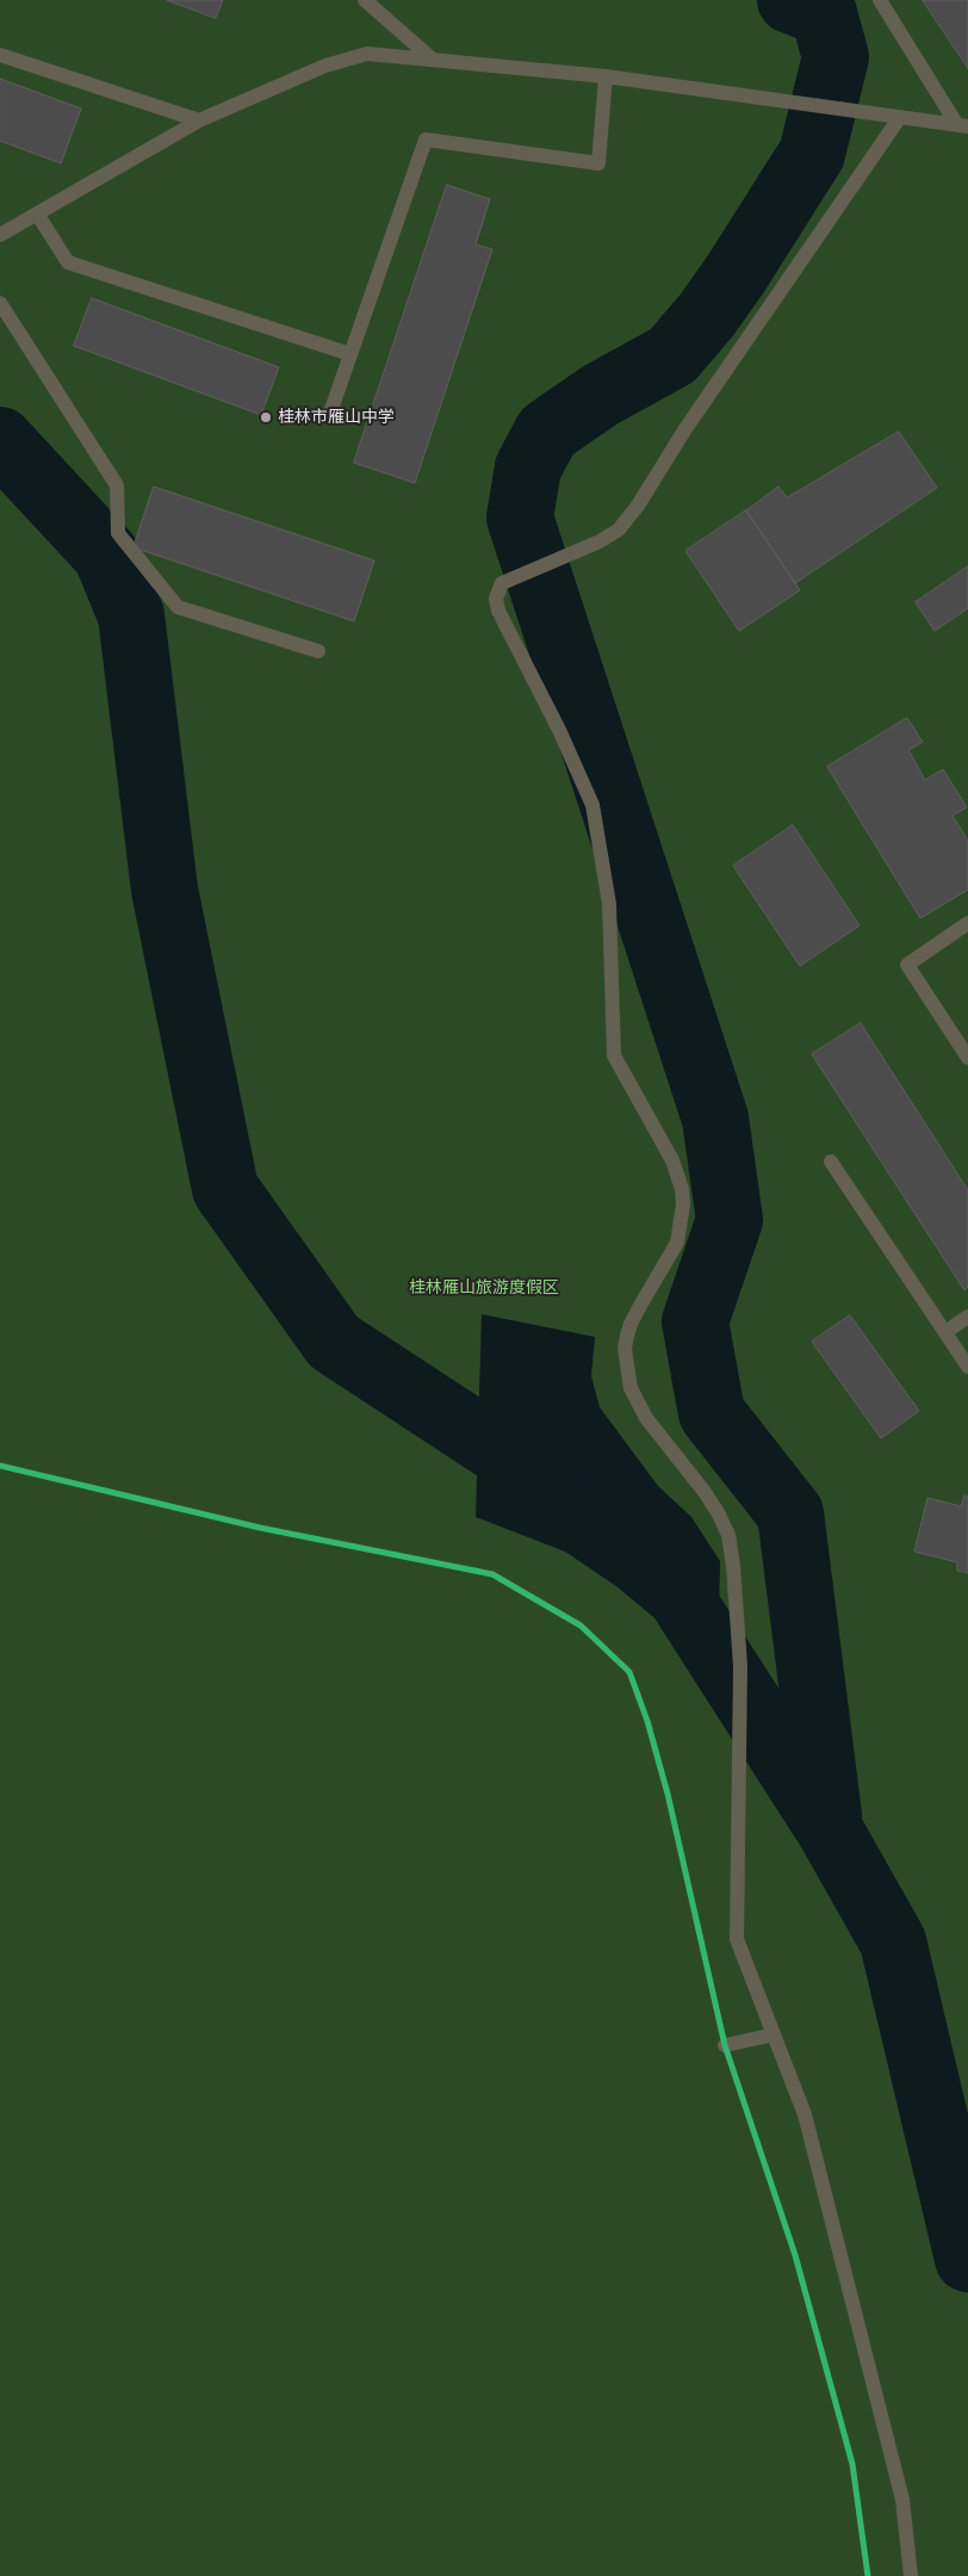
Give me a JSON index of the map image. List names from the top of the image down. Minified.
{"parks":["桂林雁山旅游度假区"],"places":["桂林市雁山中学"]}
